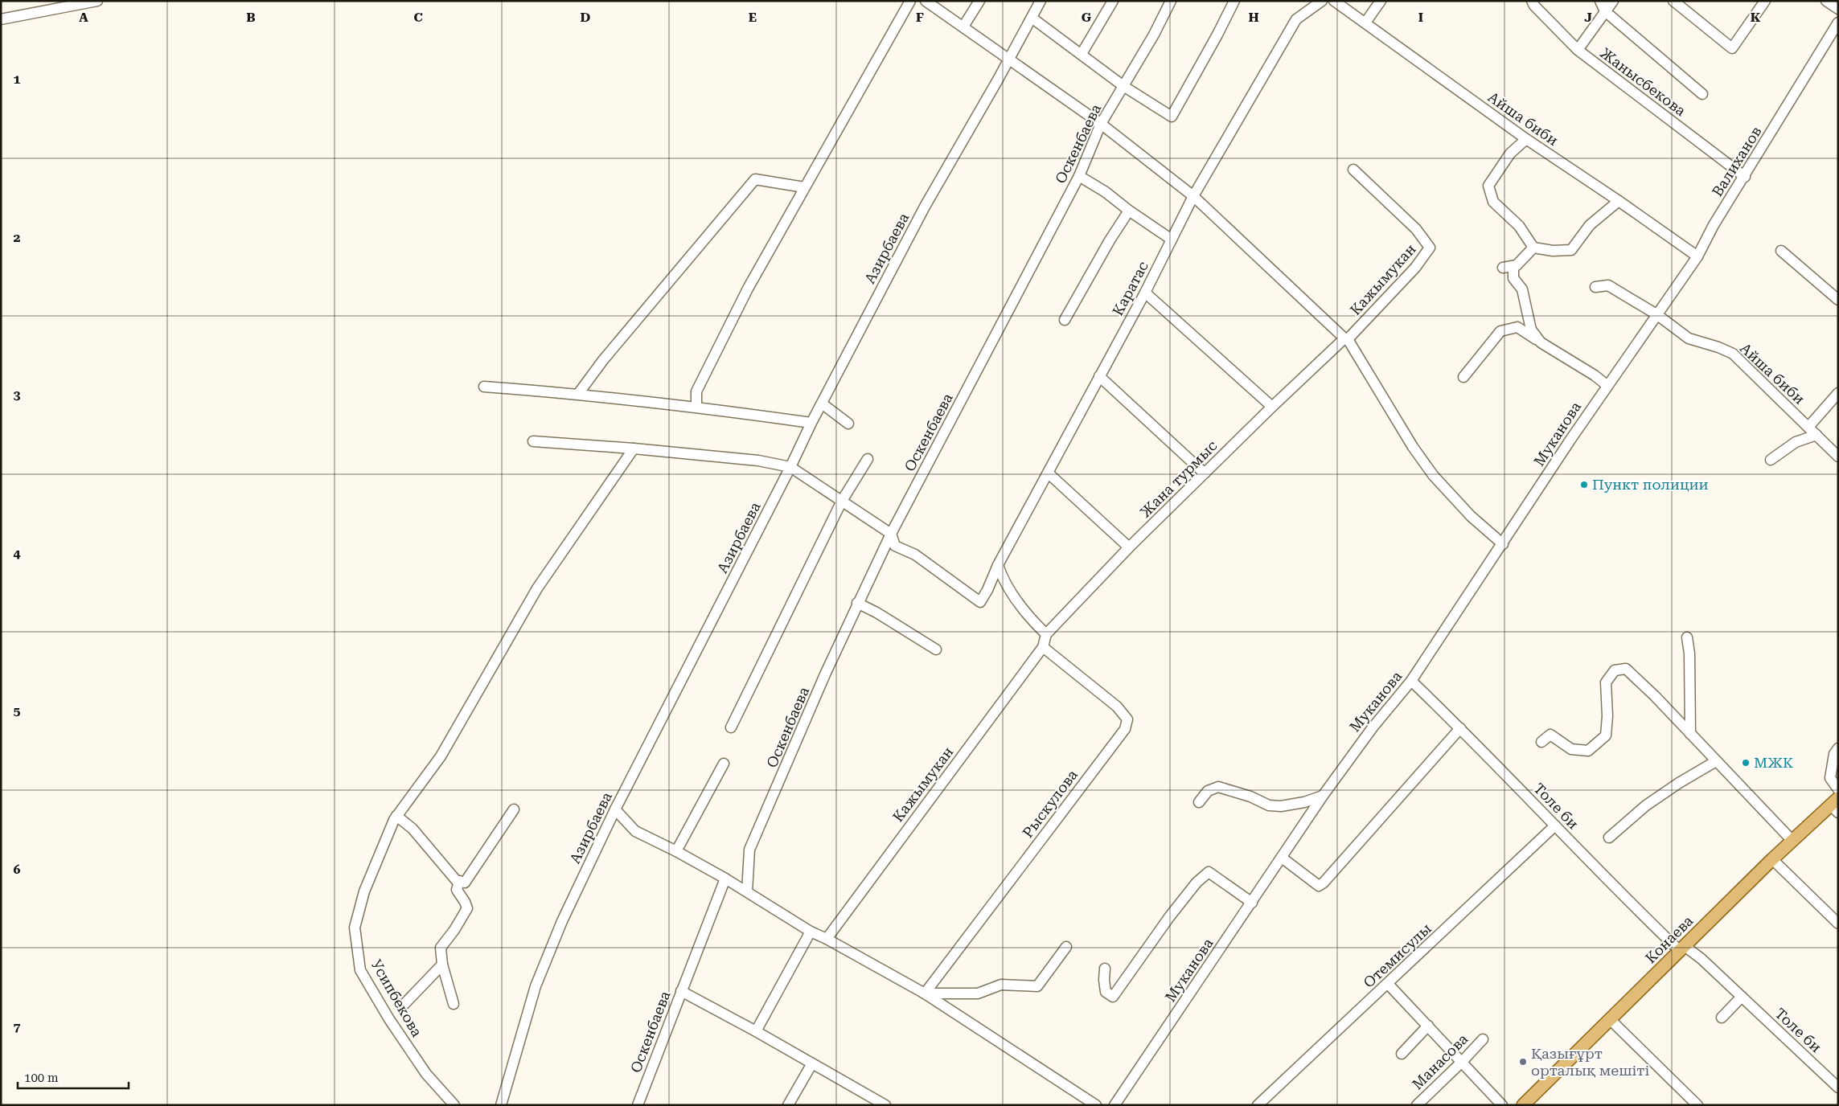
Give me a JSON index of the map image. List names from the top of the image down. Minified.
{"streets":{"main road":["Конаева"],"street":["Жанысбекова","Айша биби","Оскенбаева","Валиханов","Азирбаева","Кажымукан","Каратас","Муканова","Жана турмыс","Рыскулова","Толе би","Отемисулы","Усипбекова","Манасова"]},"crossings":[["Жанысбекова","Валиханов"],["Айша биби","Валиханов"],["Айша биби","Муканова"],["Оскенбаева","Каратас"],["Валиханов","Муканова"],["Кажымукан","Жана турмыс"],["Кажымукан","Рыскулова"],["Муканова","Толе би"],["Жана турмыс","Рыскулова"],["Толе би","Конаева"],["Толе би","Отемисулы"]],"places":["Пункт полиции","МЖК","Қазығұрт орталық мешіті"],"scale_bar":"100 m","grid":{"columns":["A","B","C","D","E","F","G","H","I","J","K"],"rows":["1","2","3","4","5","6","7"]}}
